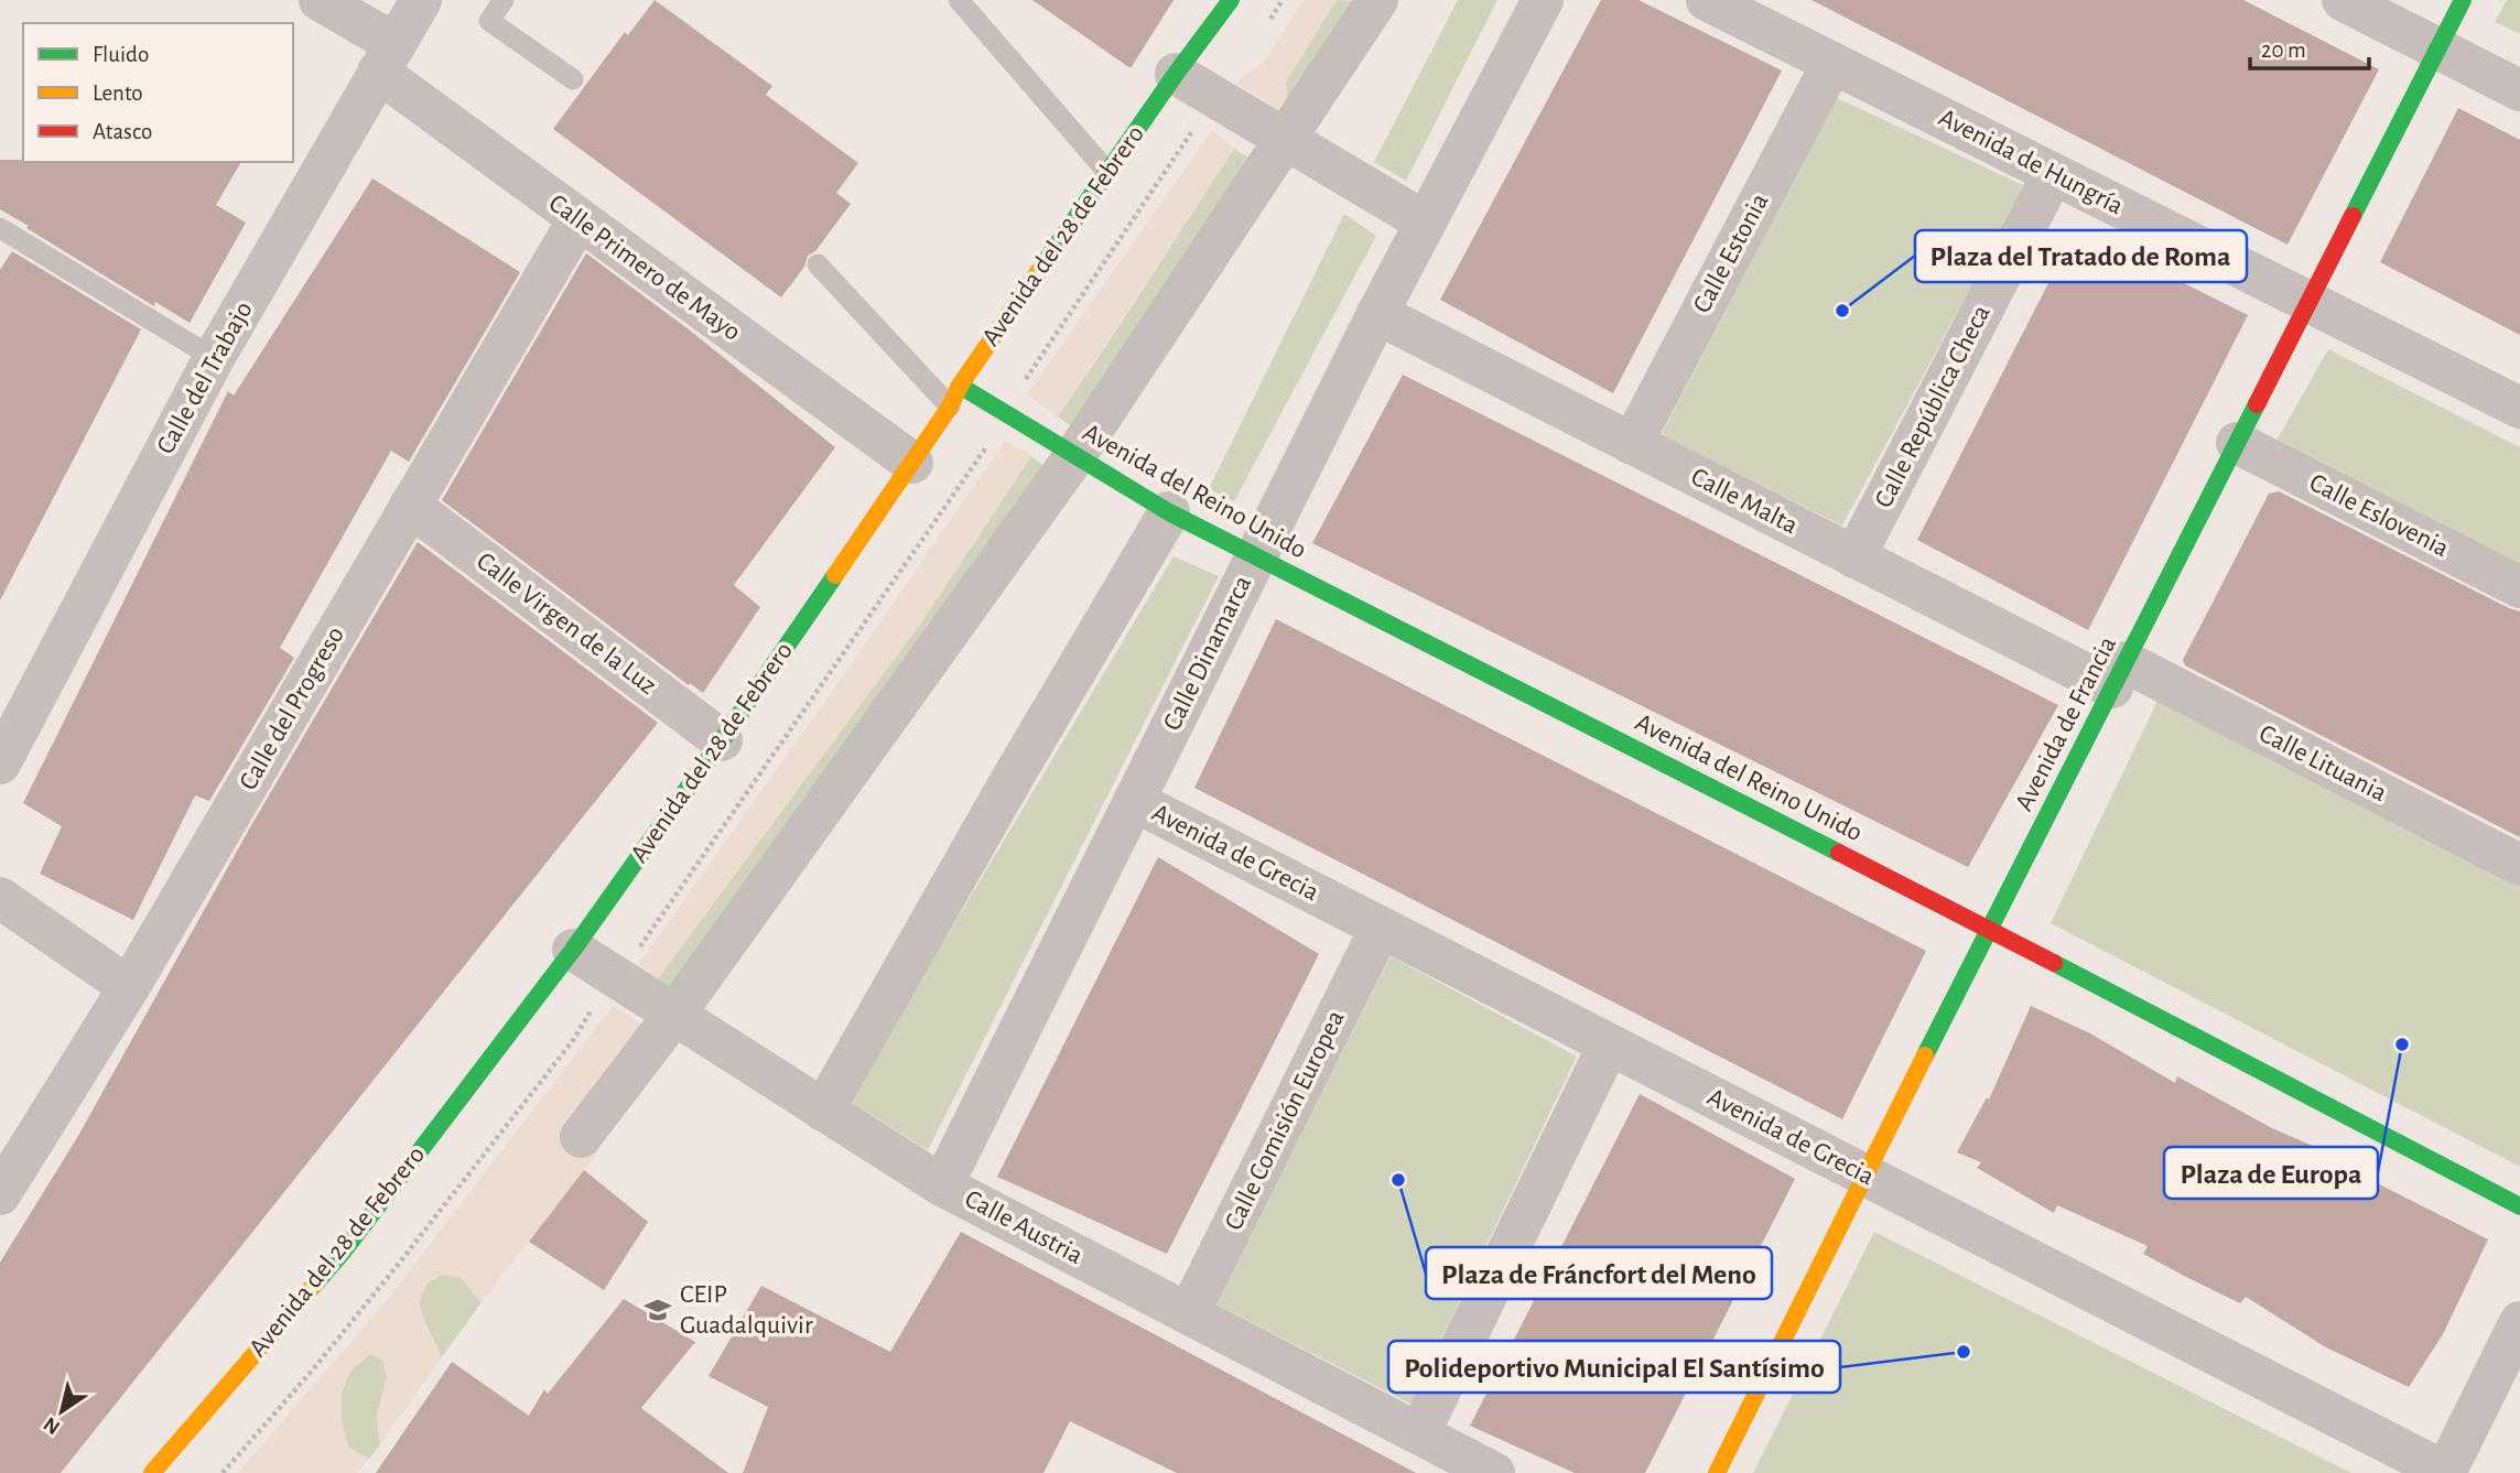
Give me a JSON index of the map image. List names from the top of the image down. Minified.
{"streets":{"street":["Avenida de Hungría","Avenida del 28 de Febrero","Calle Estonia","Calle Primero de Mayo","Calle del Trabajo","Calle República Checa","Avenida del Reino Unido","Calle Malta","Calle Eslovenia","Calle Virgen de la Luz","Calle Dinamarca","Calle del Progreso","Avenida de Francia","Calle Lituania","Avenida de Grecia","Calle Comisión Europea","Calle Austria"]},"crossings":[["Avenida de Hungría","Calle Estonia"],["Avenida de Hungría","Calle República Checa"],["Avenida de Hungría","Avenida de Francia"],["Avenida del 28 de Febrero","Calle Primero de Mayo"],["Avenida del 28 de Febrero","Avenida del Reino Unido"],["Avenida del 28 de Febrero","Calle Virgen de la Luz"],["Avenida del 28 de Febrero","Calle Austria"],["Calle Estonia","Calle Malta"],["Calle Primero de Mayo","Calle del Trabajo"],["Calle Primero de Mayo","Calle del Progreso"],["Calle República Checa","Calle Malta"],["Avenida del Reino Unido","Calle Dinamarca"],["Avenida del Reino Unido","Avenida de Francia"],["Calle Malta","Calle Dinamarca"],["Calle Malta","Avenida de Francia"],["Calle Malta","Calle Lituania"],["Calle Eslovenia","Avenida de Francia"],["Calle Virgen de la Luz","Calle del Progreso"],["Calle Dinamarca","Avenida de Grecia"],["Calle Dinamarca","Calle Austria"],["Avenida de Francia","Calle Lituania"],["Avenida de Francia","Avenida de Grecia"],["Avenida de Grecia","Calle Comisión Europea"],["Calle Comisión Europea","Calle Austria"]],"places":{"other":["Plaza del Tratado de Roma","Plaza de Europa","Plaza de Fráncfort del Meno","Polideportivo Municipal El Santísimo"],"school or university":["CEIP Guadalquivir"]},"legend":["Fluido","Lento","Atasco"],"scale_bar":"20 m","north":"bottom left"}
